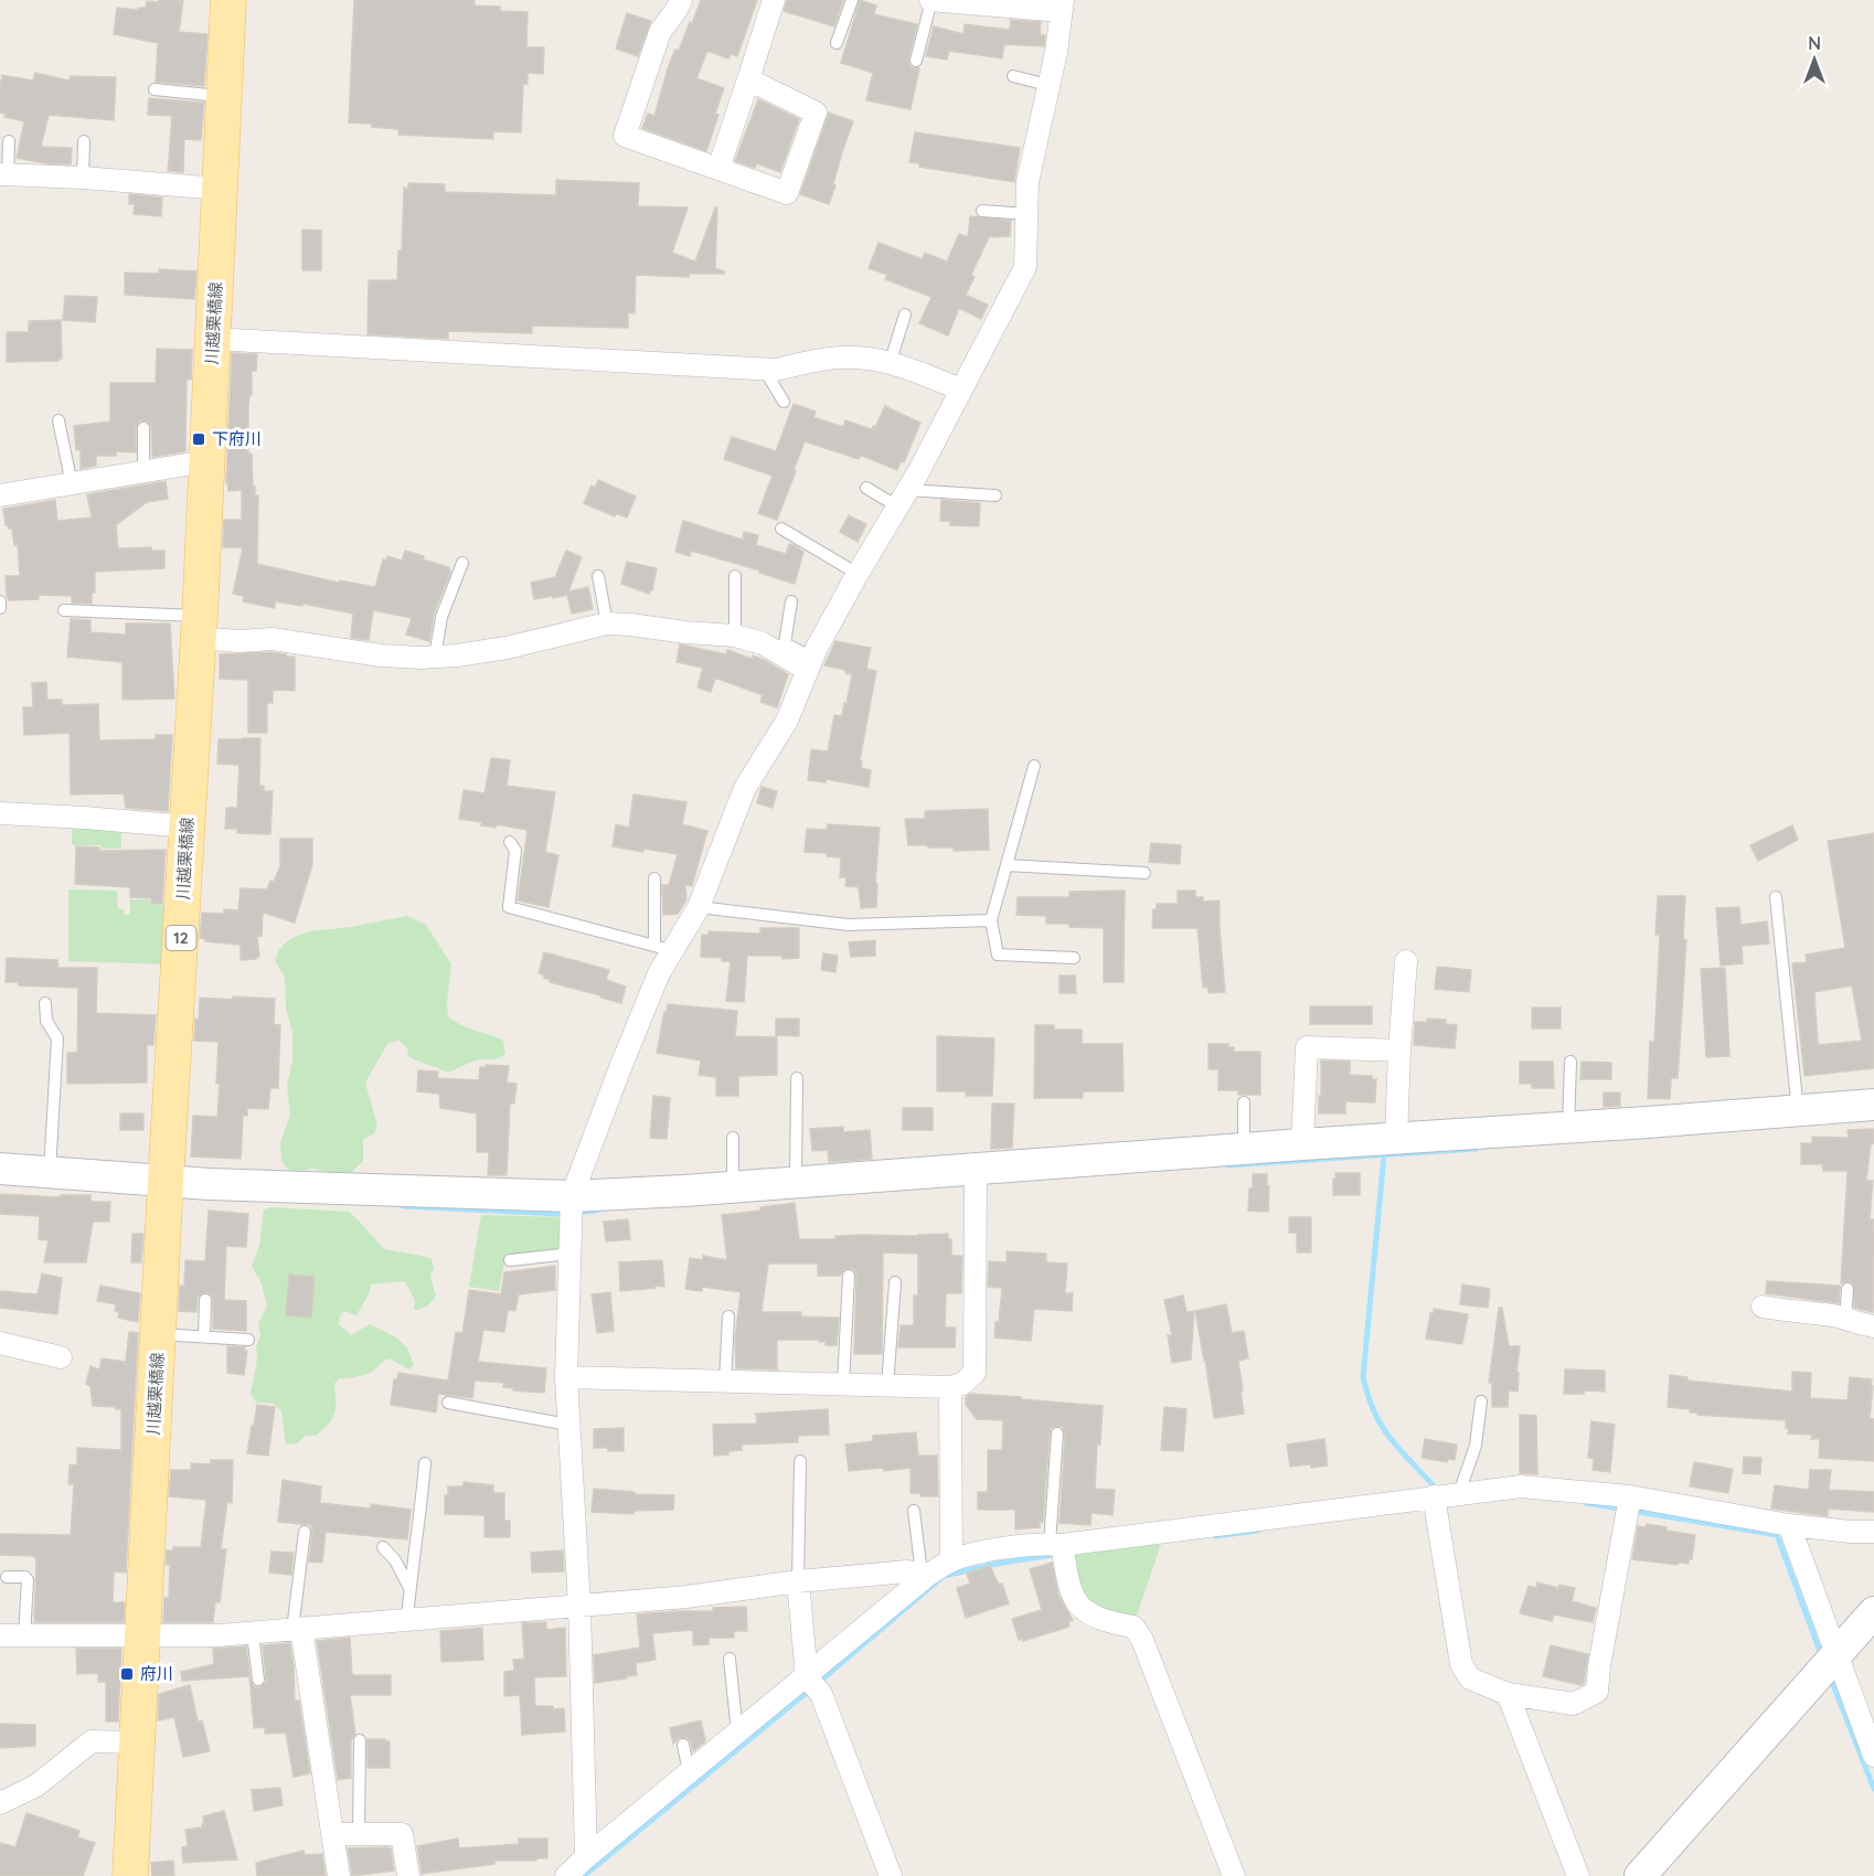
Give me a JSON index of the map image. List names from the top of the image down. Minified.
{"streets":{"main road":["川越栗橋線","12"]},"places":{"transit":["下府川","府川"]},"north":"top"}
